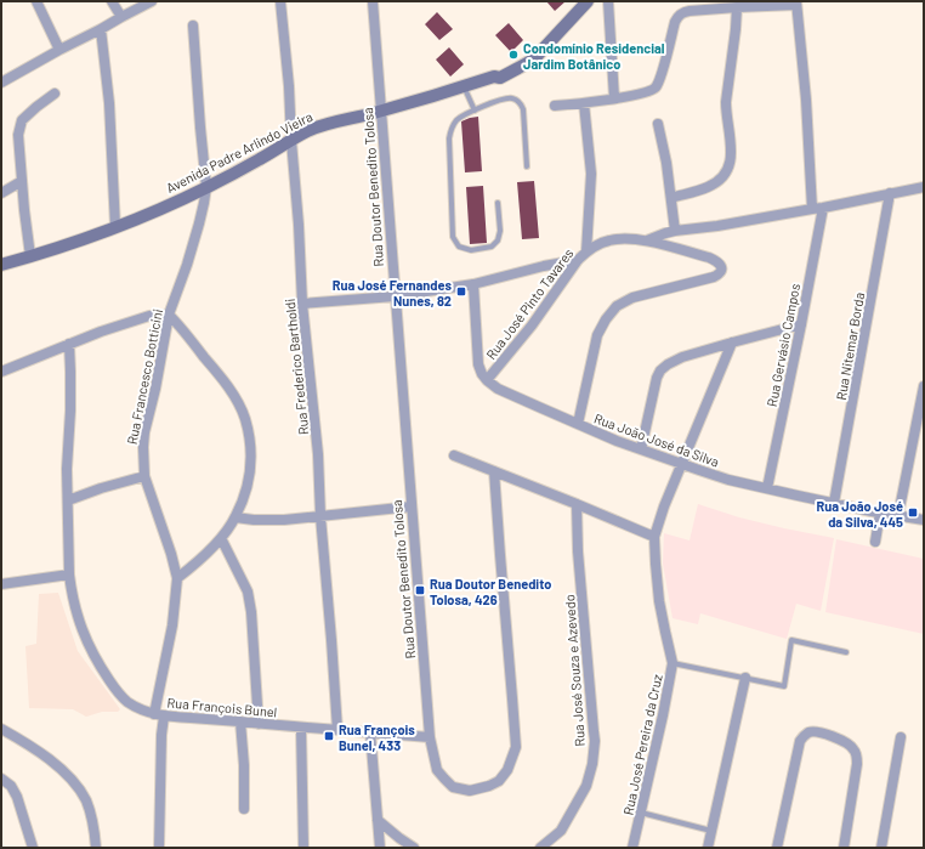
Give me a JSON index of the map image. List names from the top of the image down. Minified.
{"streets":{"main road":["Avenida Padre Arlindo Vieira"],"street":["Rua Doutor Benedito Tolosa","Rua José Pinto Tavares","Rua Gervásio Campos","Rua Nitemar Borda","Rua Frederico Bartholdi","Rua Francesco Botticini","Rua João José da Silva","Rua José Souza e Azevedo","Rua François Bunel","Rua José Pereira da Cruz"]},"crossings":[["Avenida Padre Arlindo Vieira","Rua Doutor Benedito Tolosa"],["Avenida Padre Arlindo Vieira","Rua Frederico Bartholdi"],["Avenida Padre Arlindo Vieira","Rua Francesco Botticini"],["Rua Doutor Benedito Tolosa","Rua François Bunel"],["Rua José Pinto Tavares","Rua João José da Silva"],["Rua Gervásio Campos","Rua João José da Silva"],["Rua Nitemar Borda","Rua João José da Silva"],["Rua Frederico Bartholdi","Rua François Bunel"],["Rua Francesco Botticini","Rua François Bunel"],["Rua João José da Silva","Rua José Pereira da Cruz"]],"places":{"other":["Condomínio Residencial Jardim Botânico"],"transit":["Rua José Fernandes Nunes, 82","Rua João José da Silva, 445","Rua Doutor Benedito Tolosa, 426","Rua François Bunel, 433"]}}
